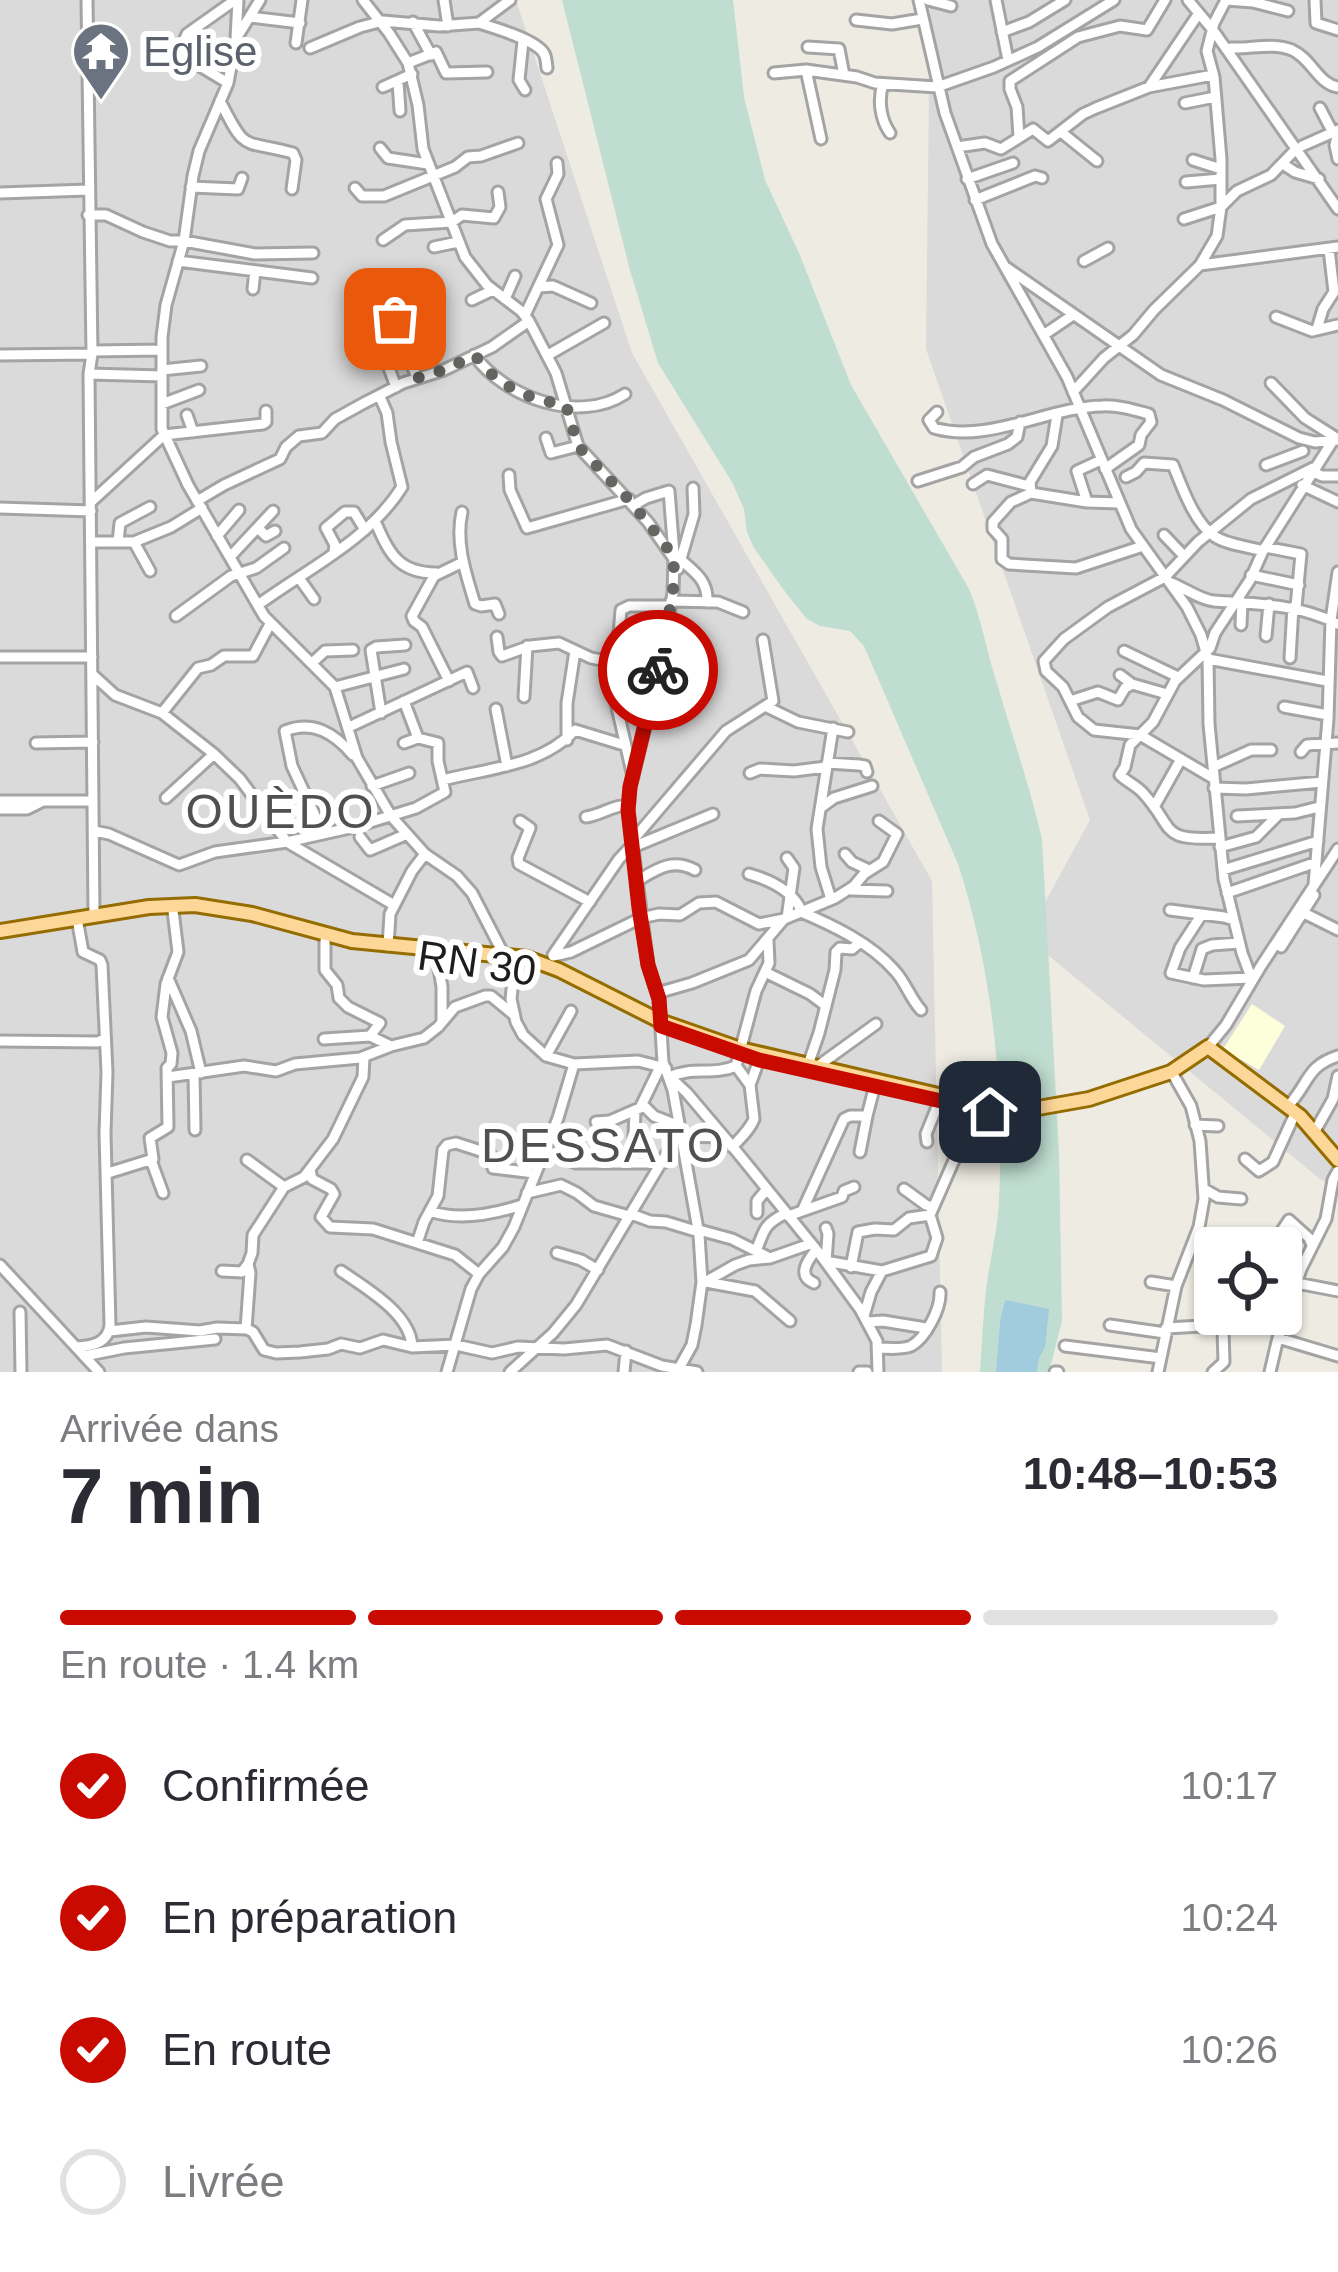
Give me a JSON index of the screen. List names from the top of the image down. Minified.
{"streets":{"main road":["RN 30"]},"districts":["OUÈDO","DESSATO"],"places":{"temple":["Eglise"]},"page":{"heading":["7 min","Arrivée dans","10:48–10:53"],"bar":"En route · 1.4 km","list":[["Confirmée","10:17"],["En préparation","10:24"],["En route","10:26"],"Livrée"]}}
